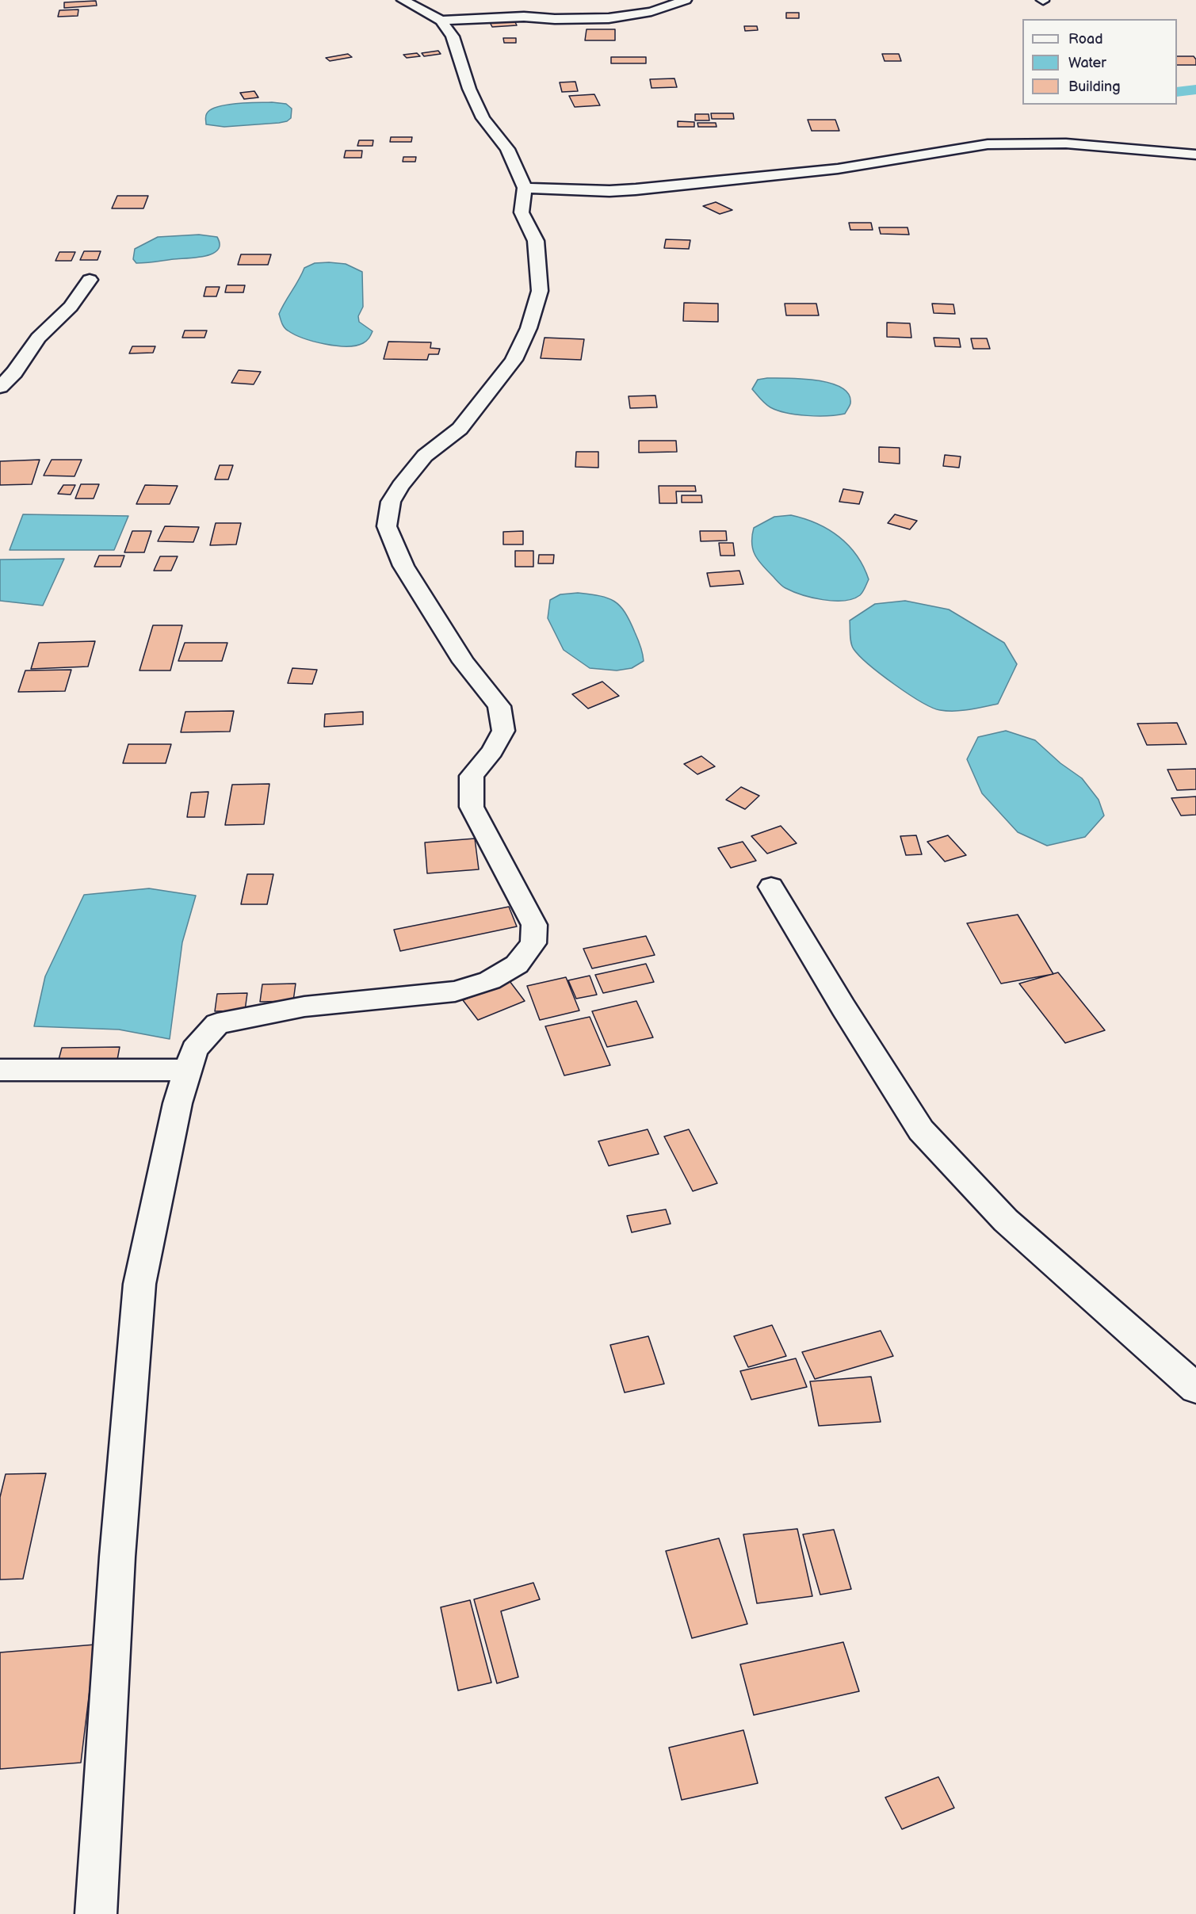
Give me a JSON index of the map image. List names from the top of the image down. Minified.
{"legend":["Road","Water","Building"]}
